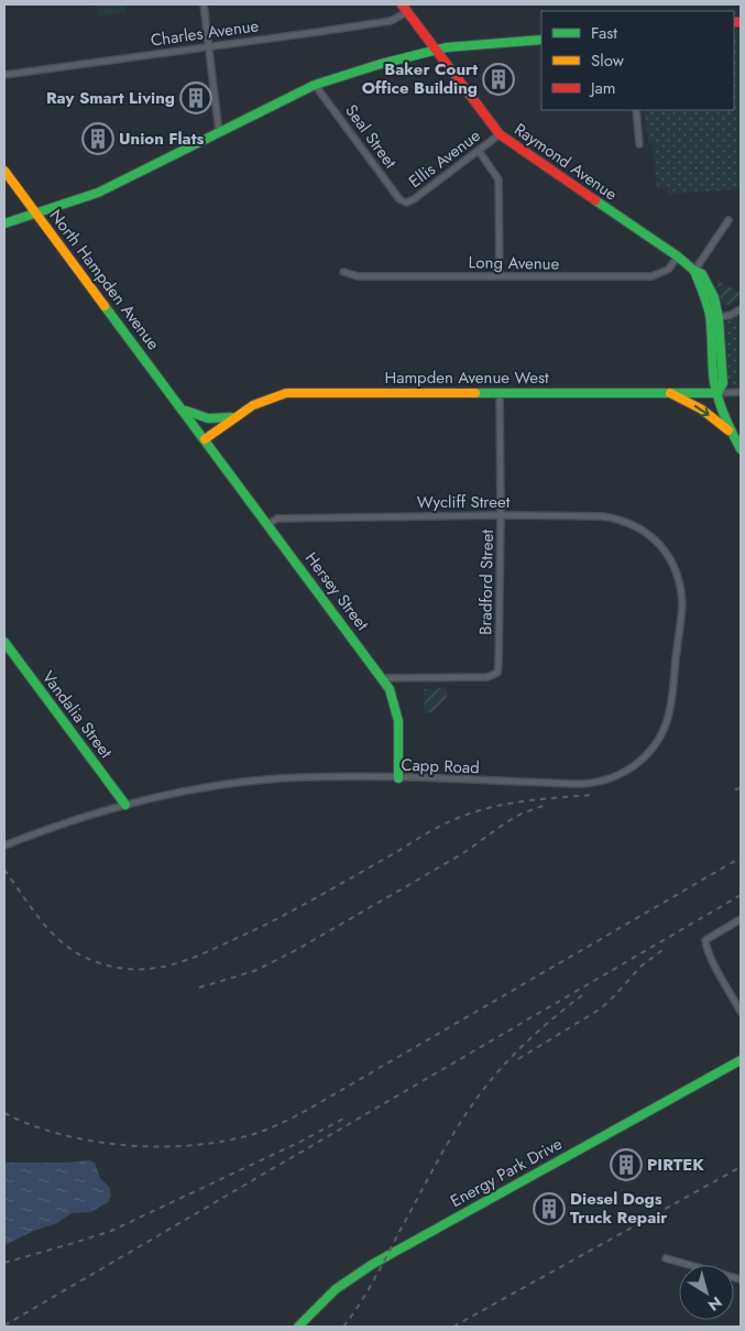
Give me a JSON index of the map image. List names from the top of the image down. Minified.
{"streets":{"street":["Charles Avenue","Seal Street","Ellis Avenue","Raymond Avenue","Long Avenue","North Hampden Avenue","Hampden Avenue West","Wycliff Street","Bradford Street","Hersey Street","Vandalia Street","Capp Road","Energy Park Drive"]},"crossings":[["Charles Avenue","Raymond Avenue"],["Seal Street","Ellis Avenue"],["Ellis Avenue","Raymond Avenue"],["Raymond Avenue","Long Avenue"],["Raymond Avenue","Hampden Avenue West"],["North Hampden Avenue","Hampden Avenue West"],["North Hampden Avenue","Hersey Street"],["Hampden Avenue West","Bradford Street"],["Hampden Avenue West","Hersey Street"],["Wycliff Street","Bradford Street"],["Wycliff Street","Hersey Street"],["Wycliff Street","Capp Road"],["Bradford Street","Hersey Street"],["Hersey Street","Capp Road"],["Vandalia Street","Capp Road"]],"places":{"building":["Baker Court Office Building","Ray Smart Living","Union Flats","PIRTEK","Diesel Dogs Truck Repair"]},"legend":["Fast","Slow","Jam"],"north":"bottom right"}
